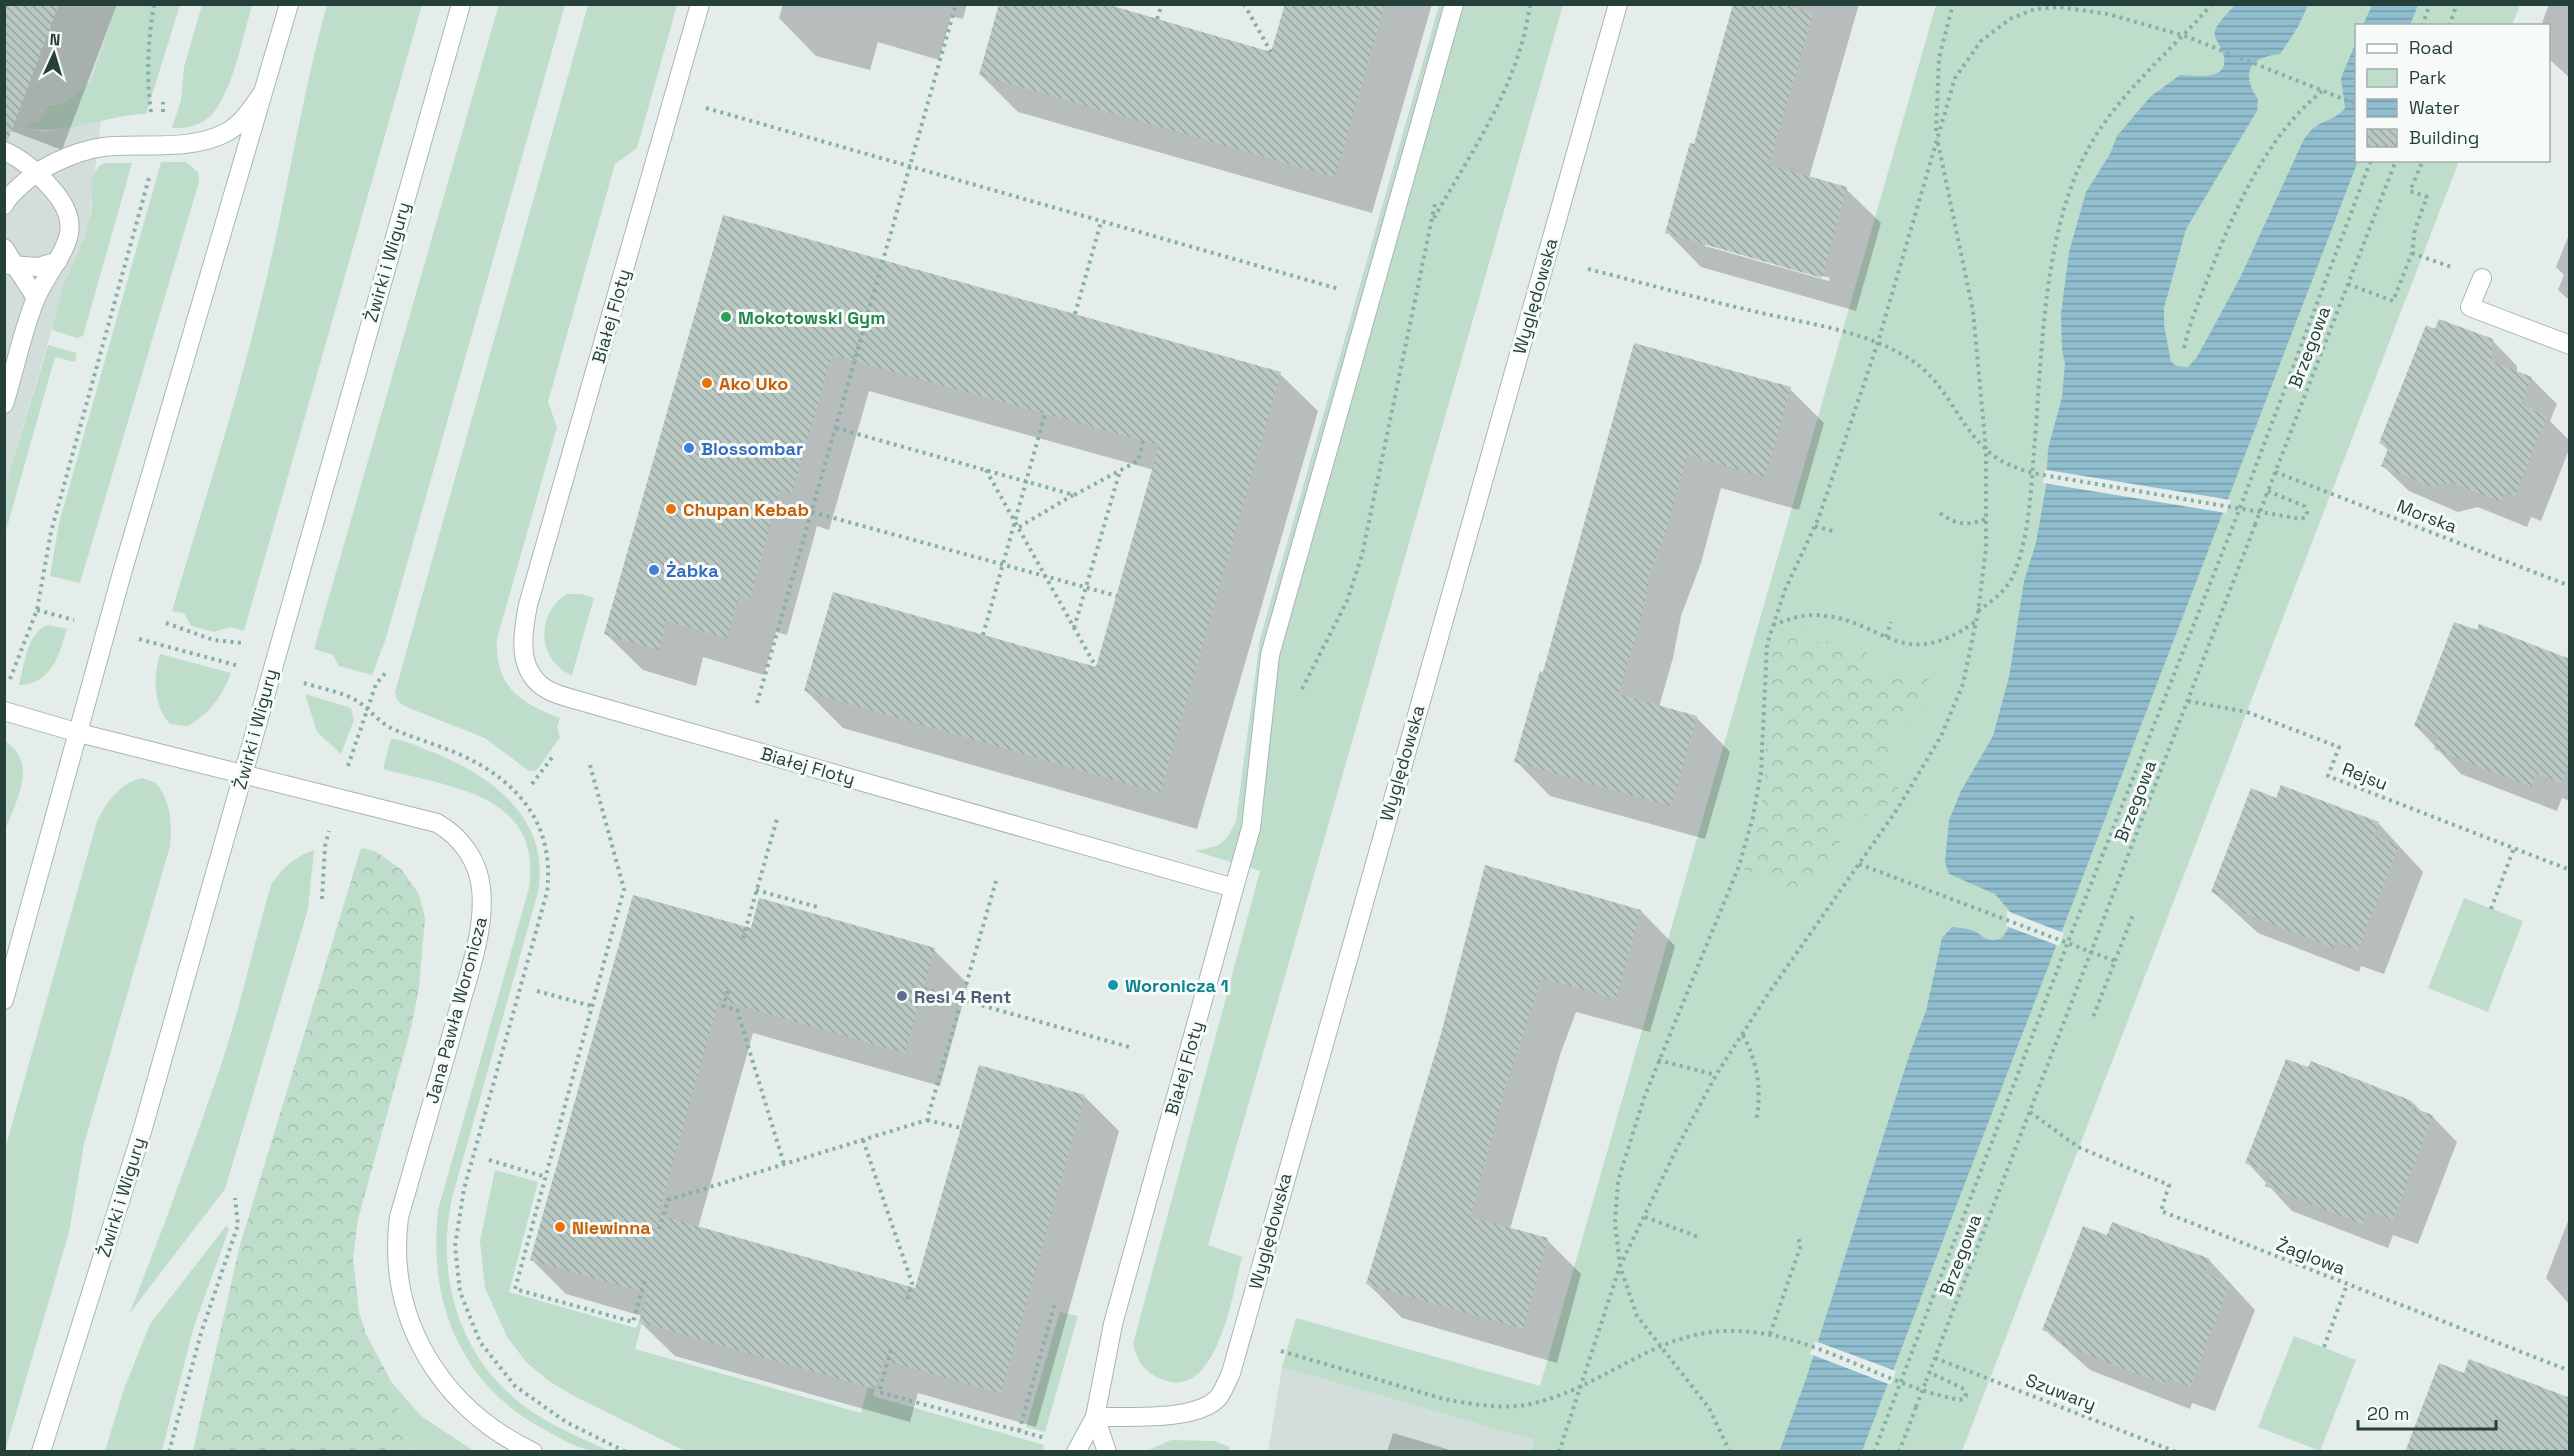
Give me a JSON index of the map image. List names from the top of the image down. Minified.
{"streets":{"street":["Żwirki i Wigury","Wyględowska","Białej Floty","Jana Pawła Woronicza"],"path":["Brzegowa","Morska","Rejsu","Żaglowa","Szuwary"]},"crossings":[["Żwirki i Wigury","Jana Pawła Woronicza"],["Wyględowska","Białej Floty"],["Brzegowa","Morska"],["Brzegowa","Rejsu"],["Brzegowa","Żaglowa"],["Brzegowa","Szuwary"]],"places":["Mokotowski Gym","Ako Uko","Blossombar","Chupan Kebab","Żabka","Woronicza 1","Resi 4 Rent","Niewinna"],"legend":["Road","Park","Water","Building"],"scale_bar":"20 m","north":"top"}
